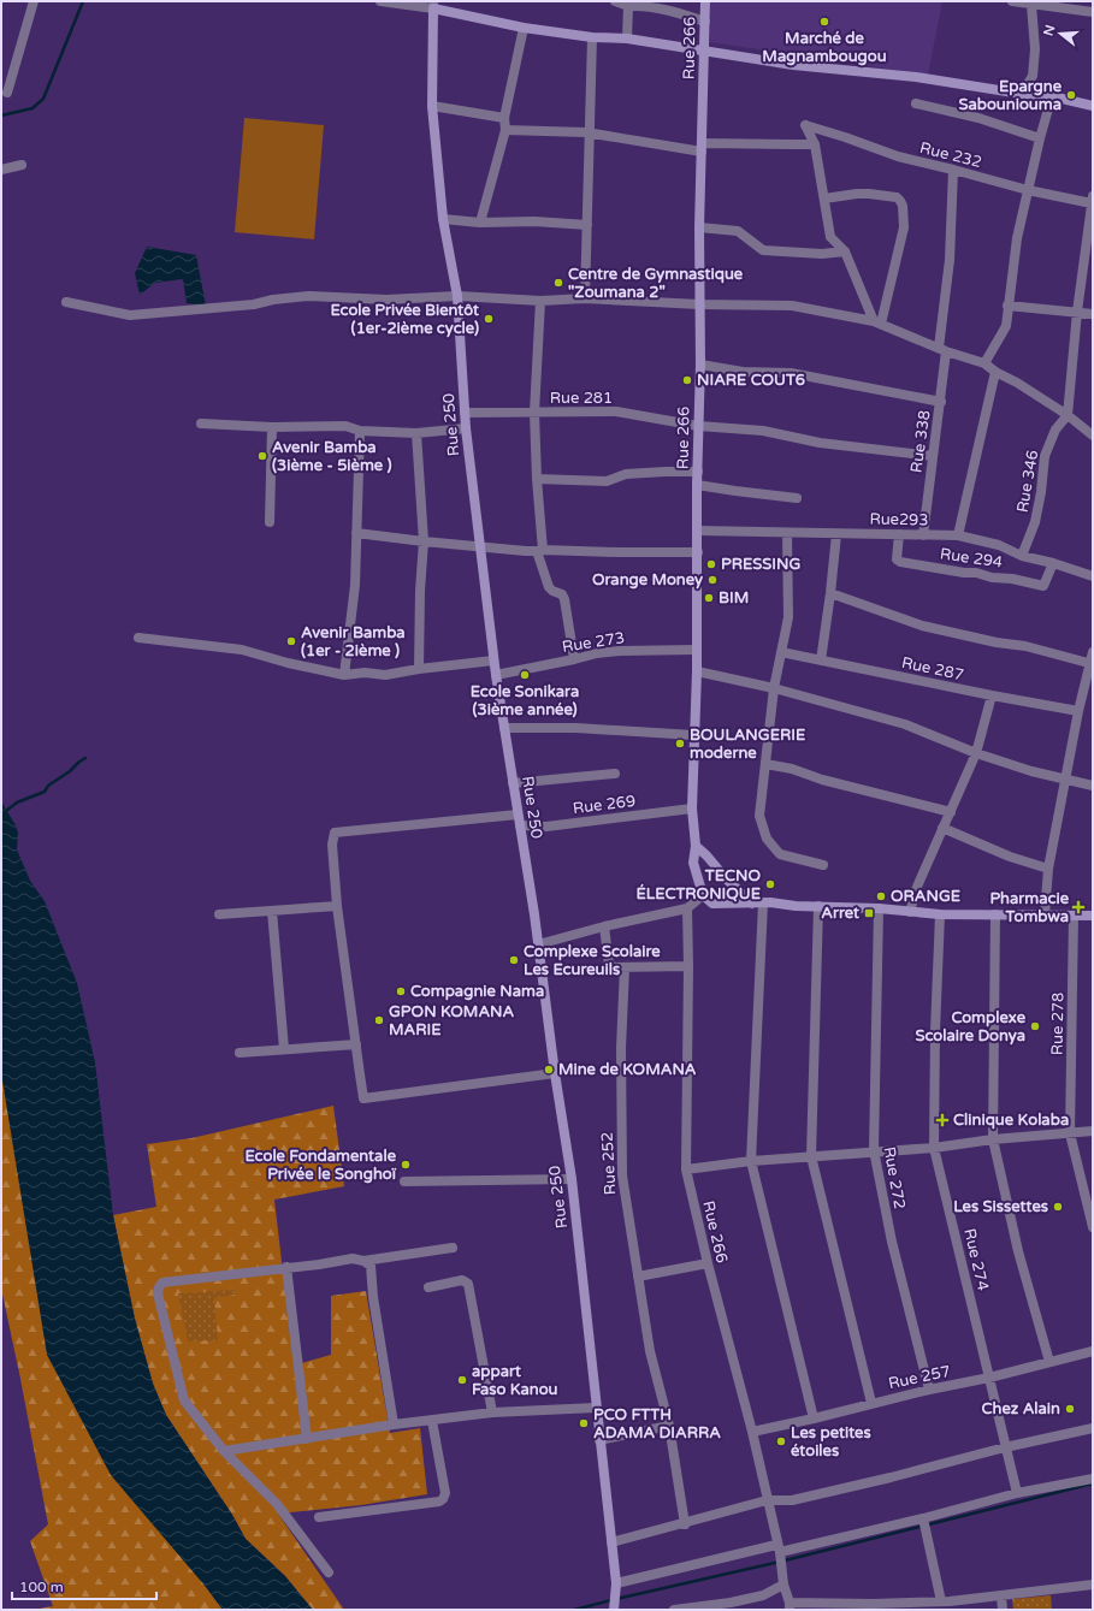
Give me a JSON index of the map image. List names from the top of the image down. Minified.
{"streets":{"street":["Rue 266","Rue 232","Rue 281","Rue 250","Rue 338","Rue 346","Rue293","Rue 294","Rue 273","Rue 287","Rue 269","Rue 278","Rue 252","Rue 272","Rue 274","Rue 257"]},"crossings":[["Rue 266","Rue 281"],["Rue 266","Rue293"],["Rue 266","Rue 273"],["Rue 266","Rue 269"],["Rue 266","Rue 257"],["Rue 232","Rue 338"],["Rue 281","Rue 250"],["Rue 281","Rue 338"],["Rue 250","Rue 273"],["Rue 250","Rue 269"],["Rue 338","Rue293"],["Rue 346","Rue293"],["Rue293","Rue 294"],["Rue 272","Rue 257"],["Rue 274","Rue 257"]],"places":{"other":["Marché de Magnambougou","Epargne Sabouniouma","Centre de Gymnastique \"Zoumana 2\"","Ecole Privée Bientôt (1er-2ième cycle)","NIARE COUT6","Avenir Bamba (3ième - 5ième )","PRESSING","Orange Money","BIM","Avenir Bamba (1er - 2ième )","Ecole Sonikara (3ième année)","BOULANGERIE moderne","TECNO ÉLECTRONIQUE","ORANGE","Complexe Scolaire Les Ecureuils","Compagnie Nama","GPON KOMANA MARIE","Complexe Scolaire Donya","Mine de KOMANA","Ecole Fondamentale Privée le Songhoï","Les Sissettes","appart Faso Kanou","Chez Alain","PCO FTTH ADAMA DIARRA","Les petites étoiles"],"health":["Pharmacie Tombwa","Clinique Kolaba"],"transit":["Arret"]},"scale_bar":"100 m","north":"left"}
